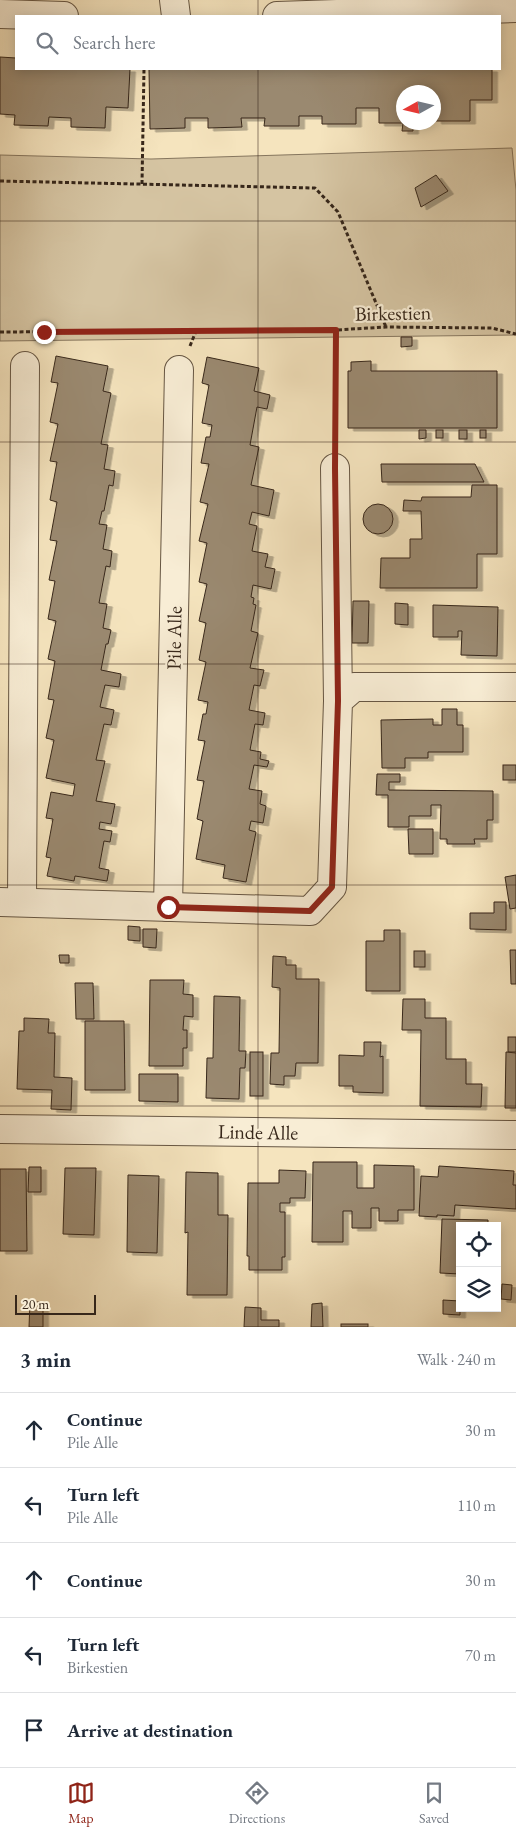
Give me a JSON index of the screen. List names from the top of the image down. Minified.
{"streets":{"street":["Pile Alle","Linde Alle"],"path":["Birkestien"]},"scale_bar":"20 m","north":"left","page":{"search":"Search here","scale":"20 m","heading":["3 min","Walk · 240 m"],"list":[["Continue","Pile Alle","30 m"],["Turn left","Pile Alle","110 m"],["Continue","30 m"],["Turn left","Birkestien","70 m"],"Arrive at destination"],"nav":["Map","Directions","Saved"]}}
